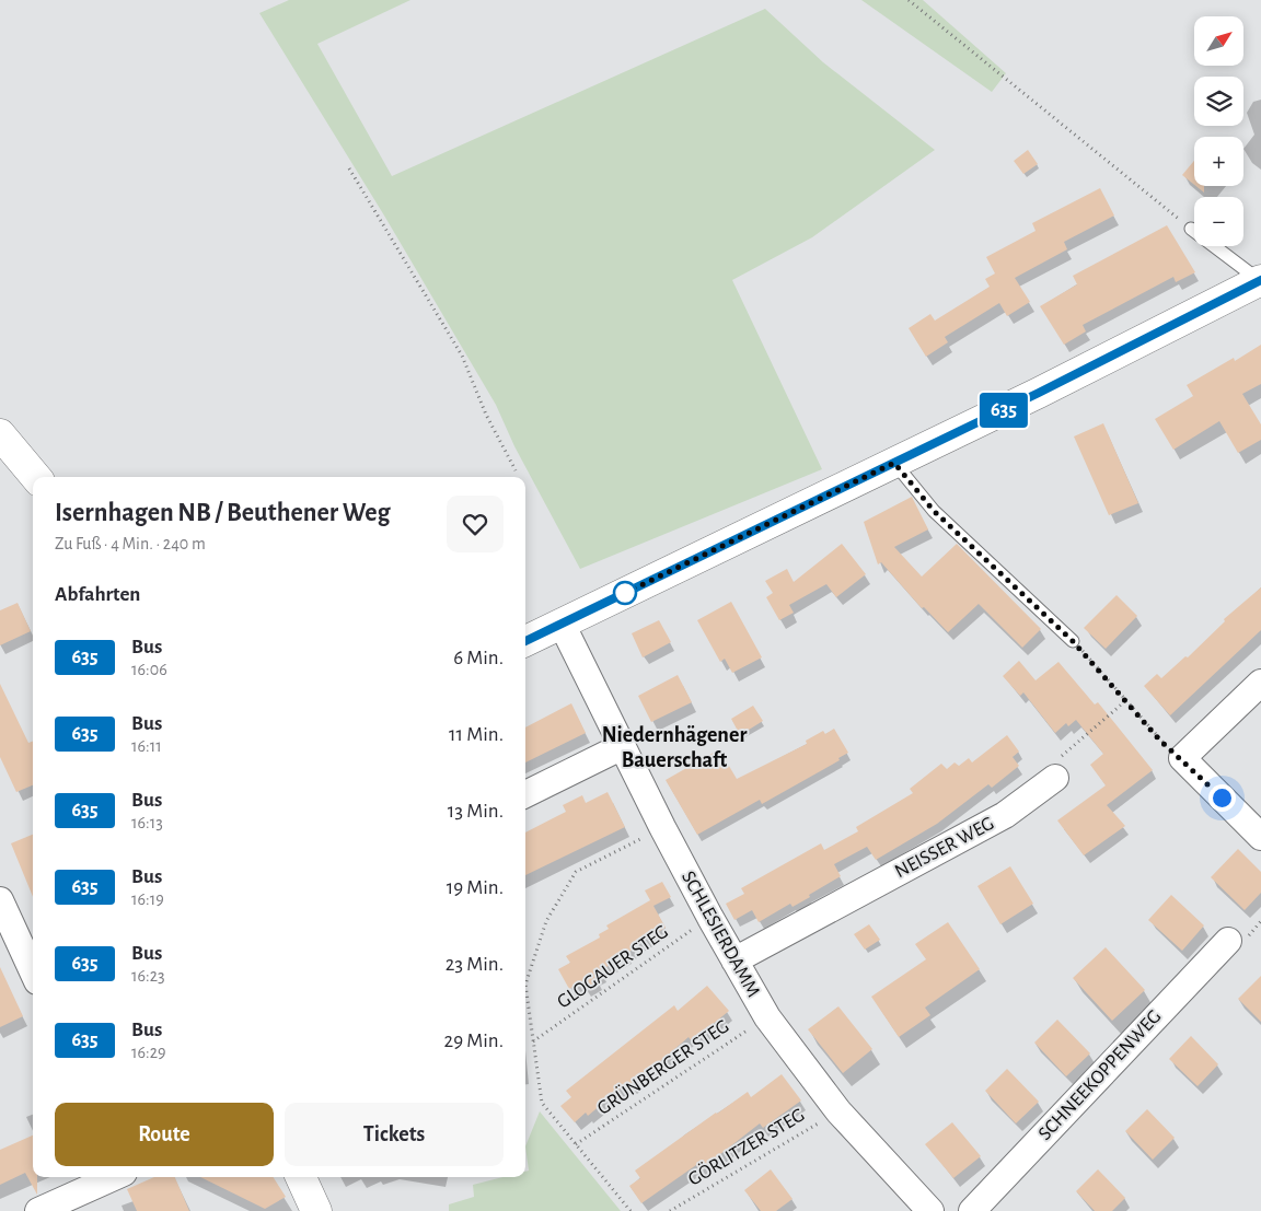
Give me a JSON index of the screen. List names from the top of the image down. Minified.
{"streets":{"street":["NEISSER WEG","SCHLESIERDAMM","SCHNEEKOPPENWEG"],"path":["GLOGAUER STEG","GRÜNBERGER STEG","GÖRLITZER STEG"]},"crossings":[["NEISSER WEG","SCHLESIERDAMM"],["SCHLESIERDAMM","GLOGAUER STEG"],["SCHLESIERDAMM","GRÜNBERGER STEG"],["SCHLESIERDAMM","GÖRLITZER STEG"]],"districts":["Niedernhägener Bauerschaft"],"lines":["bus line 635"],"north":"top right","page":{"on_map":"635","map_buttons":["+","−"],"heading":[["Isernhagen NB / Beuthener Weg","Zu Fuß · 4 Min. · 240 m"],"Abfahrten"],"list":[{"mark":"635","name":"Bus","note":"16:06","value":"6 Min."},{"mark":"635","name":"Bus","note":"16:11","value":"11 Min."},{"mark":"635","name":"Bus","note":"16:13","value":"13 Min."},{"mark":"635","name":"Bus","note":"16:19","value":"19 Min."},{"mark":"635","name":"Bus","note":"16:23","value":"23 Min."},{"mark":"635","name":"Bus","note":"16:29","value":"29 Min."}],"buttons":["Route","Tickets"]}}
